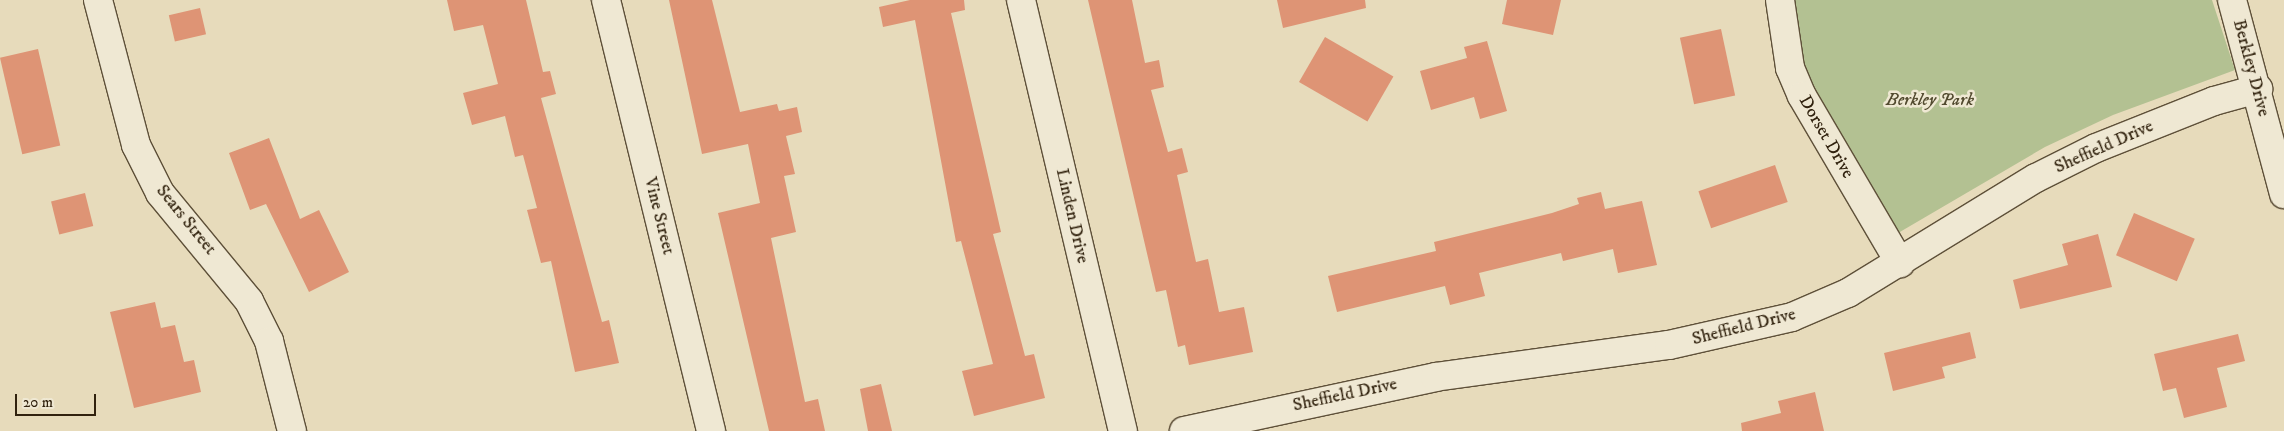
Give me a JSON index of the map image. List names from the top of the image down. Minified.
{"streets":{"street":["Berkley Drive","Dorset Drive","Sheffield Drive","Vine Street","Linden Drive","Sears Street"]},"crossings":[["Berkley Drive","Sheffield Drive"],["Dorset Drive","Sheffield Drive"]],"parks":["Berkley Park"],"scale_bar":"20 m"}
